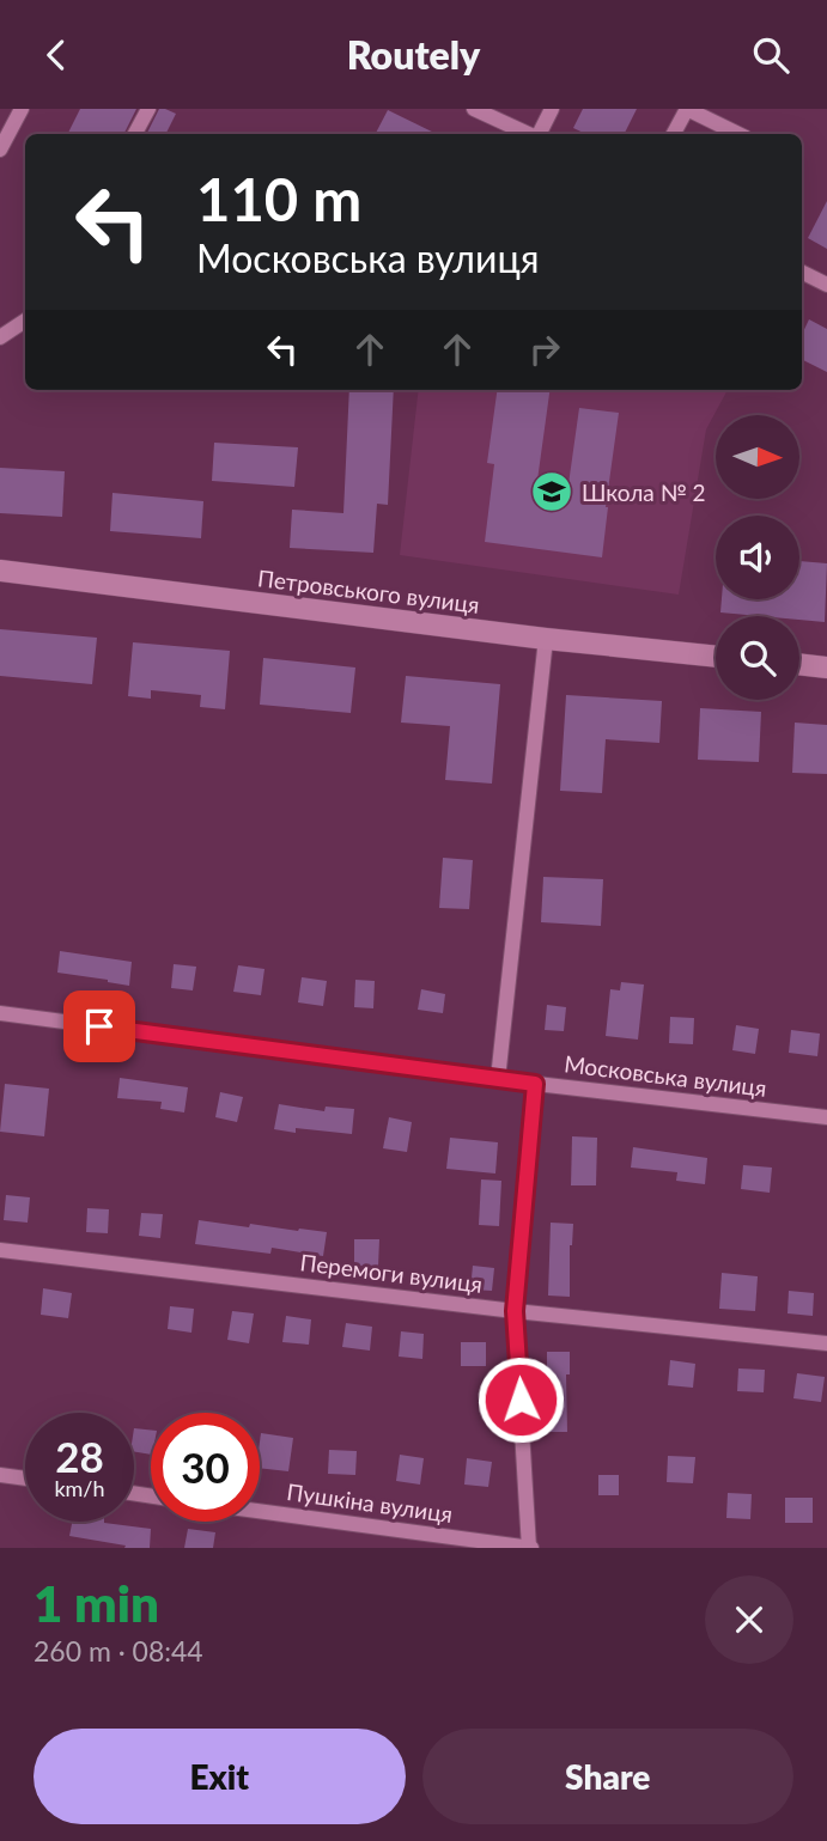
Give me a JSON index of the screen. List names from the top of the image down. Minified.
{"streets":{"main road":["Петровського вулиця"],"street":["Московська вулиця","Перемоги вулиця","Пушкіна вулиця"]},"places":{"school or university":["Школа № 2"]},"north":"right","page":{"header":"Routely","turn":["110 m","Московська вулиця"],"speed":"28 km/h","limit":"30","heading":["1 min","260 m · 08:44"],"buttons":["Exit","Share"]}}
